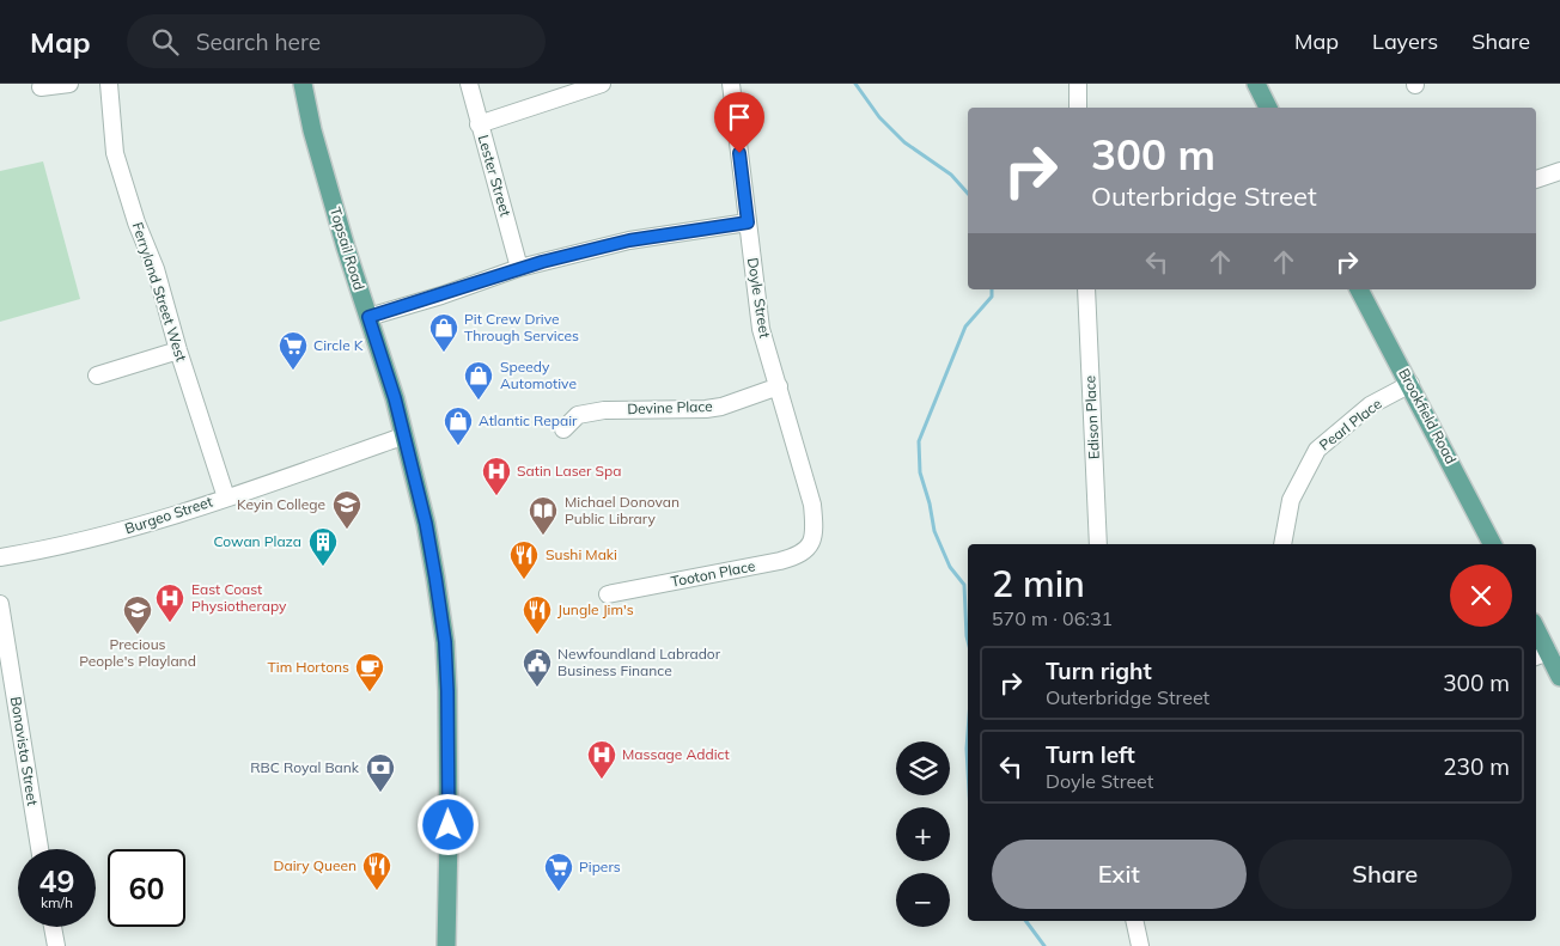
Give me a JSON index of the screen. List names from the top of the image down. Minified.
{"streets":{"main road":["Topsail Road","Brookfield Road"],"street":["Lester Street","Ferryland Street West","Doyle Street","Devine Place","Edison Place","Pearl Place","Burgeo Street","Tooton Place","Bonavista Street"]},"crossings":[["Topsail Road","Burgeo Street"],["Ferryland Street West","Burgeo Street"],["Doyle Street","Devine Place"],["Doyle Street","Tooton Place"],["Brookfield Road","Pearl Place"]],"places":{"shop":["Pit Crew Drive Through Services","Speedy Automotive","Atlantic Repair"],"supermarket":["Circle K","Pipers"],"hospital":["Satin Laser Spa","East Coast Physiotherapy","Massage Addict"],"school or university":["Keyin College","Precious People's Playland"],"library":["Michael Donovan Public Library"],"building":["Cowan Plaza"],"restaurant":["Sushi Maki","Jungle Jim's","Dairy Queen"],"public building":["Newfoundland Labrador Business Finance"],"cafe":["Tim Hortons"],"bank":["RBC Royal Bank"]},"page":{"header":"Map","search":"Search here","nav":["Map","Layers","Share"],"turn":["300 m","Outerbridge Street"],"heading":["2 min","570 m · 06:31"],"list":[{"name":"Turn right","note":"Outerbridge Street","value":"300 m"},{"name":"Turn left","note":"Doyle Street","value":"230 m"}],"map_buttons":["+","−"],"buttons":["Exit","Share"],"speed":"49 km/h","limit":"60"}}
